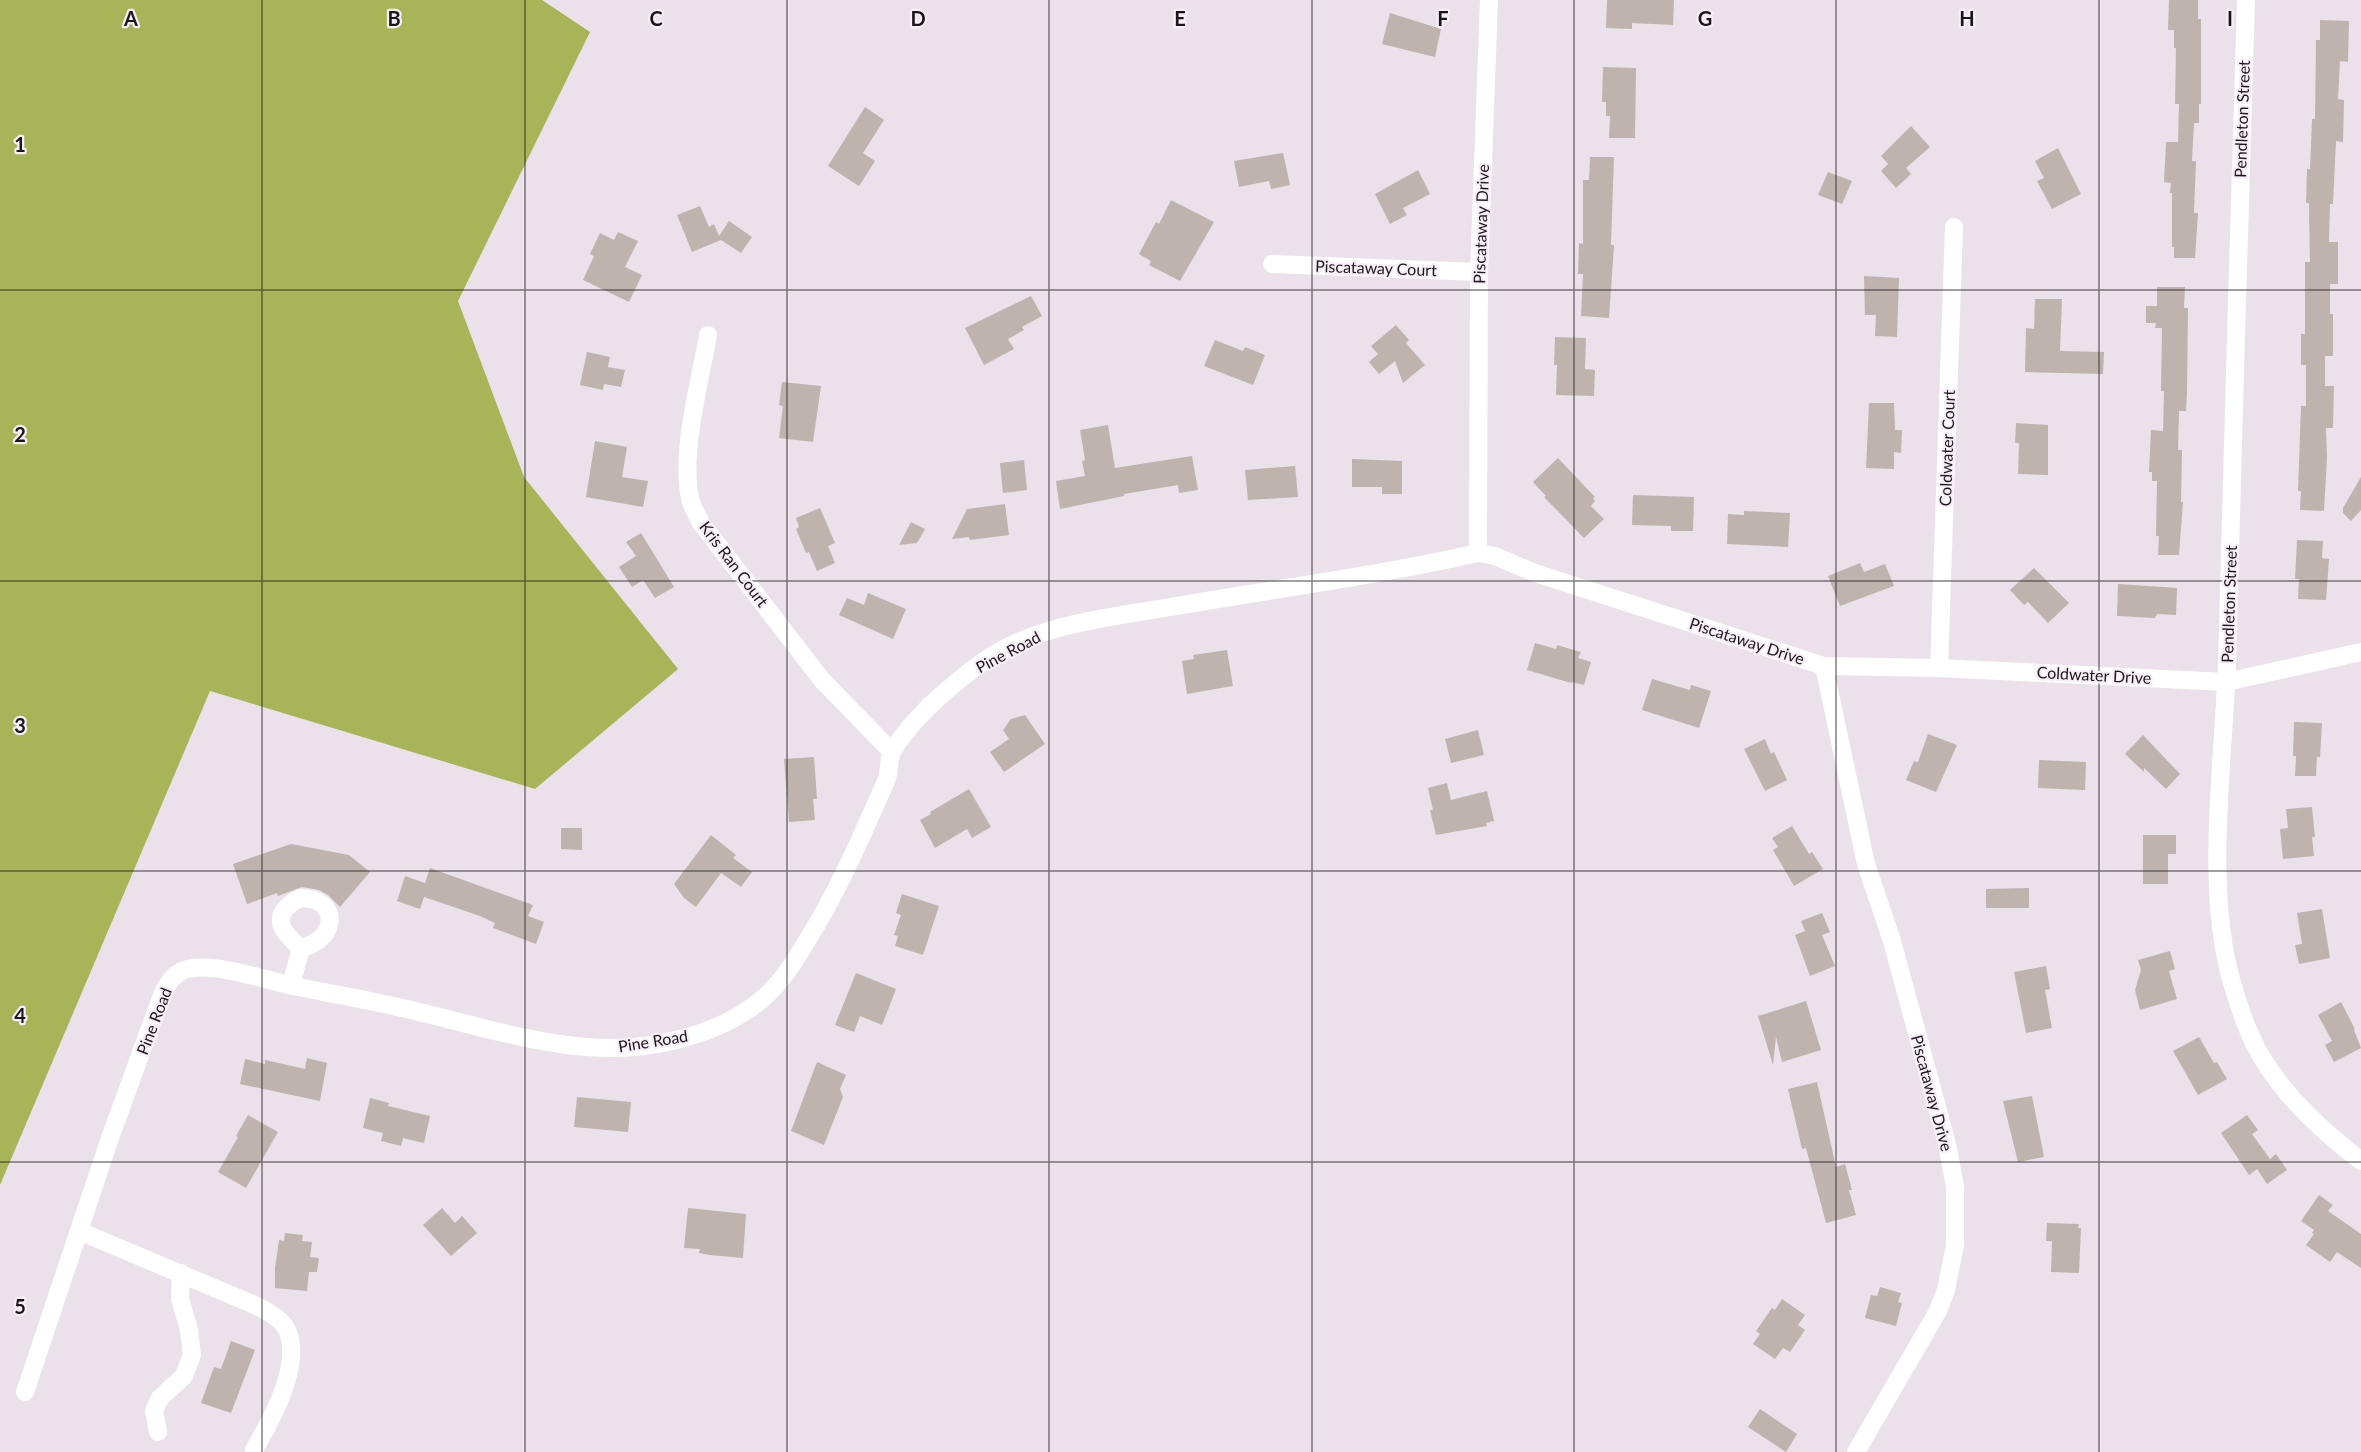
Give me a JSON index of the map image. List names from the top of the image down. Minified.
{"streets":{"street":["Pendleton Street","Piscataway Drive","Piscataway Court","Coldwater Court","Kris Ran Court","Pine Road","Coldwater Drive"]},"crossings":[["Pendleton Street","Coldwater Drive"],["Piscataway Drive","Piscataway Court"],["Piscataway Drive","Pine Road"],["Piscataway Drive","Coldwater Drive"],["Coldwater Court","Coldwater Drive"],["Kris Ran Court","Pine Road"]],"grid":{"columns":["A","B","C","D","E","F","G","H","I"],"rows":["1","2","3","4","5"]}}
